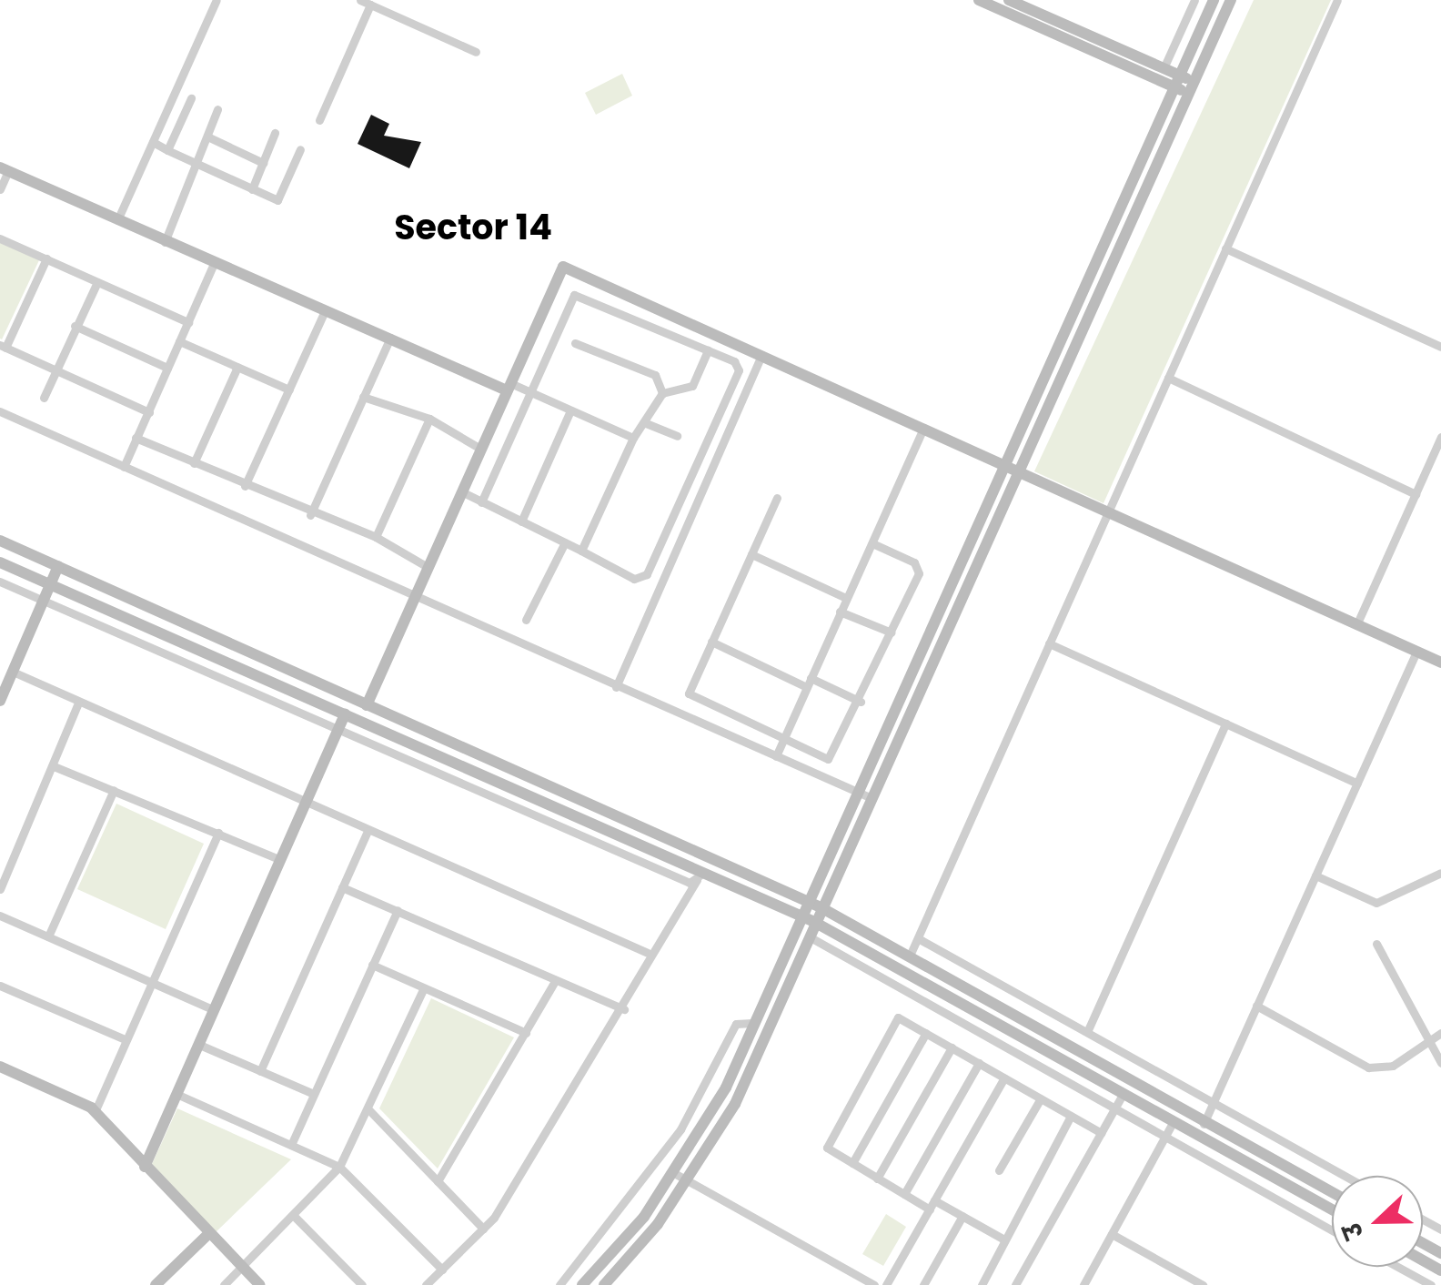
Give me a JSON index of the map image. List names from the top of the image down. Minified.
{"districts":["Sector 14"],"north":"left"}
